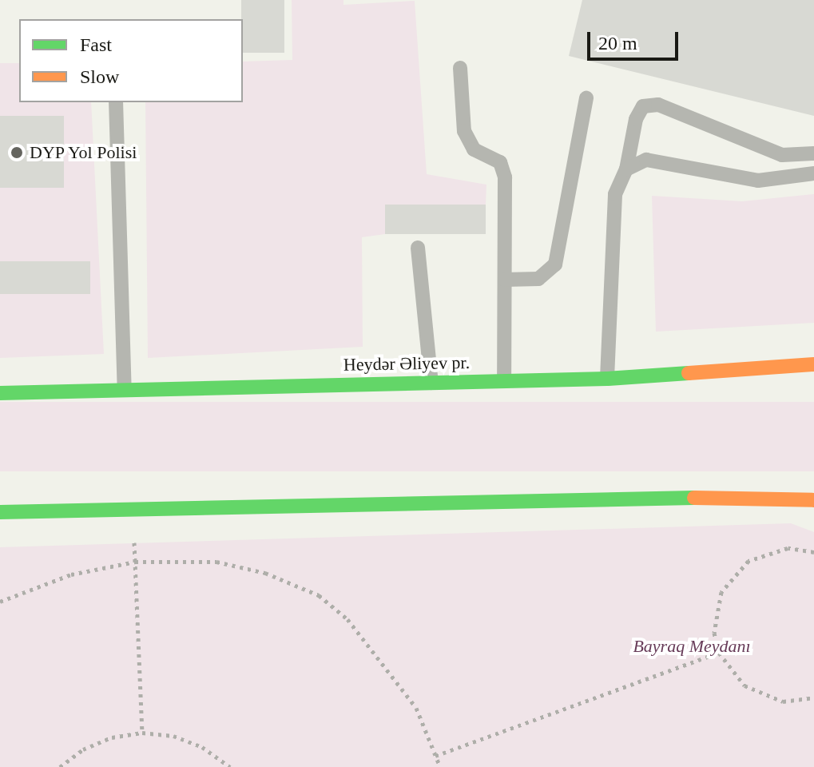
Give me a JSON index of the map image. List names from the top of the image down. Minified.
{"streets":{"main road":["Heydər Əliyev pr."]},"parks":["Bayraq Meydanı"],"places":["DYP Yol Polisi"],"legend":["Fast","Slow"],"scale_bar":"20 m"}
